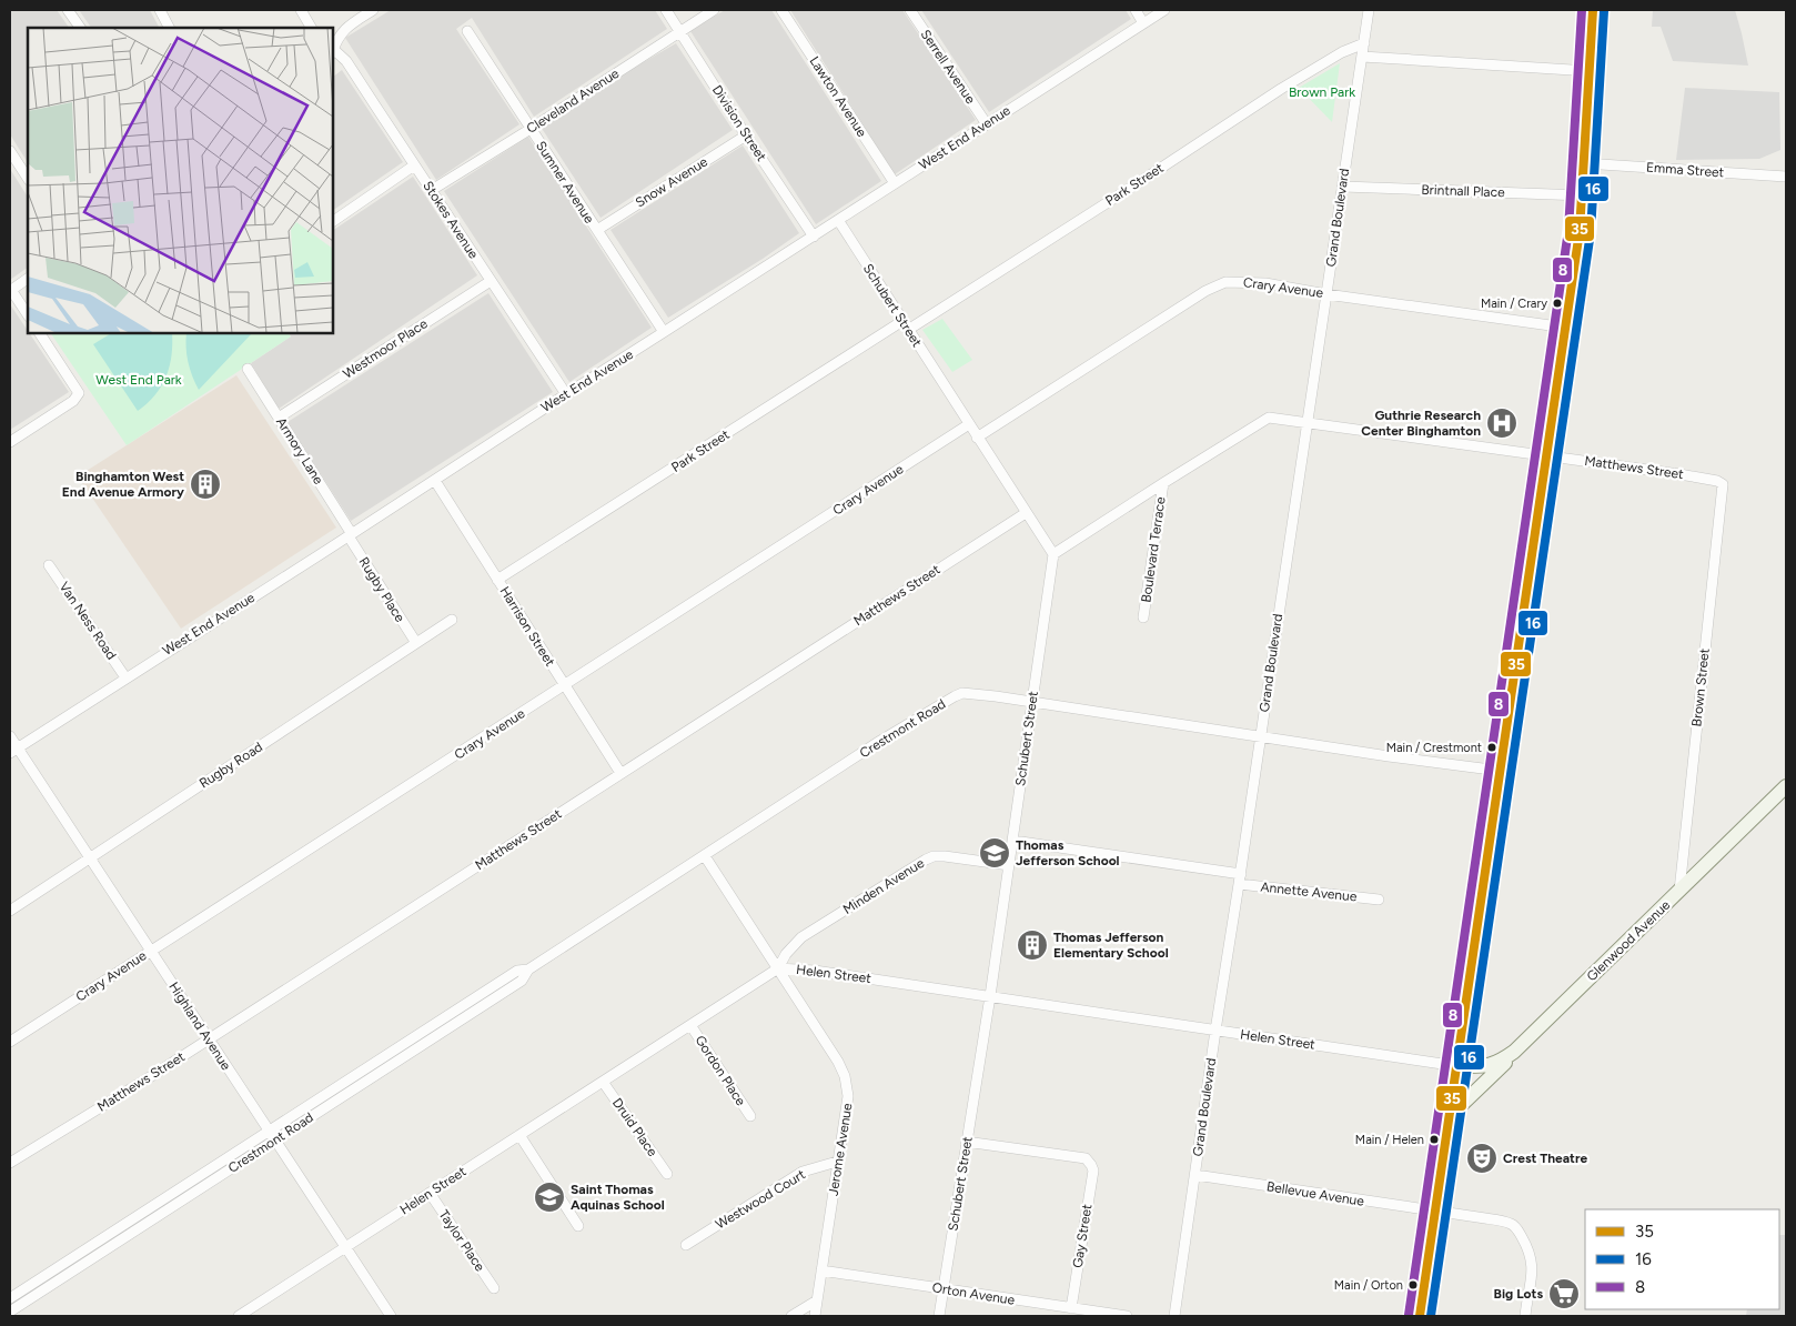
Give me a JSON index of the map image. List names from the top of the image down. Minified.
{"streets":{"street":["Serrell Avenue","Lawton Avenue","Cleveland Avenue","Division Street","West End Avenue","Emma Street","Sumner Avenue","Snow Avenue","Park Street","Brintnall Place","Grand Boulevard","Stokes Avenue","Crary Avenue","Schubert Street","Westmoor Place","Armory Lane","Matthews Street","Boulevard Terrace","Rugby Place","Van Ness Road","Harrison Street","Brown Street","Crestmont Road","Rugby Road","Minden Avenue","Annette Avenue","Glenwood Avenue","Helen Street","Highland Avenue","Gordon Place","Druid Place","Jerome Avenue","Bellevue Avenue","Westwood Court","Gay Street","Taylor Place","Orton Avenue"]},"crossings":[["Serrell Avenue","West End Avenue"],["Lawton Avenue","West End Avenue"],["Cleveland Avenue","Division Street"],["Cleveland Avenue","Sumner Avenue"],["Cleveland Avenue","Stokes Avenue"],["Division Street","West End Avenue"],["Division Street","Snow Avenue"],["West End Avenue","Sumner Avenue"],["West End Avenue","Stokes Avenue"],["West End Avenue","Schubert Street"],["West End Avenue","Armory Lane"],["West End Avenue","Rugby Place"],["West End Avenue","Van Ness Road"],["West End Avenue","Harrison Street"],["West End Avenue","Highland Avenue"],["Sumner Avenue","Snow Avenue"],["Park Street","Grand Boulevard"],["Park Street","Schubert Street"],["Park Street","Harrison Street"],["Brintnall Place","Grand Boulevard"],["Grand Boulevard","Crary Avenue"],["Grand Boulevard","Matthews Street"],["Grand Boulevard","Crestmont Road"],["Grand Boulevard","Annette Avenue"],["Grand Boulevard","Helen Street"],["Grand Boulevard","Bellevue Avenue"],["Stokes Avenue","Westmoor Place"],["Crary Avenue","Schubert Street"],["Crary Avenue","Harrison Street"],["Crary Avenue","Highland Avenue"],["Schubert Street","Matthews Street"],["Schubert Street","Crestmont Road"],["Schubert Street","Minden Avenue"],["Schubert Street","Annette Avenue"],["Schubert Street","Helen Street"],["Schubert Street","Gay Street"],["Schubert Street","Orton Avenue"],["Westmoor Place","Armory Lane"],["Armory Lane","Rugby Place"],["Matthews Street","Boulevard Terrace"],["Matthews Street","Harrison Street"],["Matthews Street","Brown Street"],["Matthews Street","Highland Avenue"],["Rugby Place","Rugby Road"],["Brown Street","Glenwood Avenue"],["Crestmont Road","Highland Avenue"],["Crestmont Road","Jerome Avenue"],["Rugby Road","Highland Avenue"],["Minden Avenue","Helen Street"],["Minden Avenue","Jerome Avenue"],["Glenwood Avenue","Helen Street"],["Helen Street","Highland Avenue"],["Helen Street","Gordon Place"],["Helen Street","Druid Place"],["Helen Street","Jerome Avenue"],["Helen Street","Taylor Place"],["Jerome Avenue","Westwood Court"],["Jerome Avenue","Orton Avenue"],["Gay Street","Orton Avenue"]],"parks":["Brown Park","West End Park"],"places":{"other":["Main / Crary","Main / Crestmont","Main / Helen","Main / Orton"],"hospital":["Guthrie Research Center Binghamton"],"building":["Binghamton West End Avenue Armory","Thomas Jefferson Elementary School"],"school or university":["Thomas Jefferson School","Saint Thomas Aquinas School"],"theatre":["Crest Theatre"],"supermarket":["Big Lots"]},"lines":["transit line 35","transit line 8","transit line 16"],"legend":["35","16","8"]}
